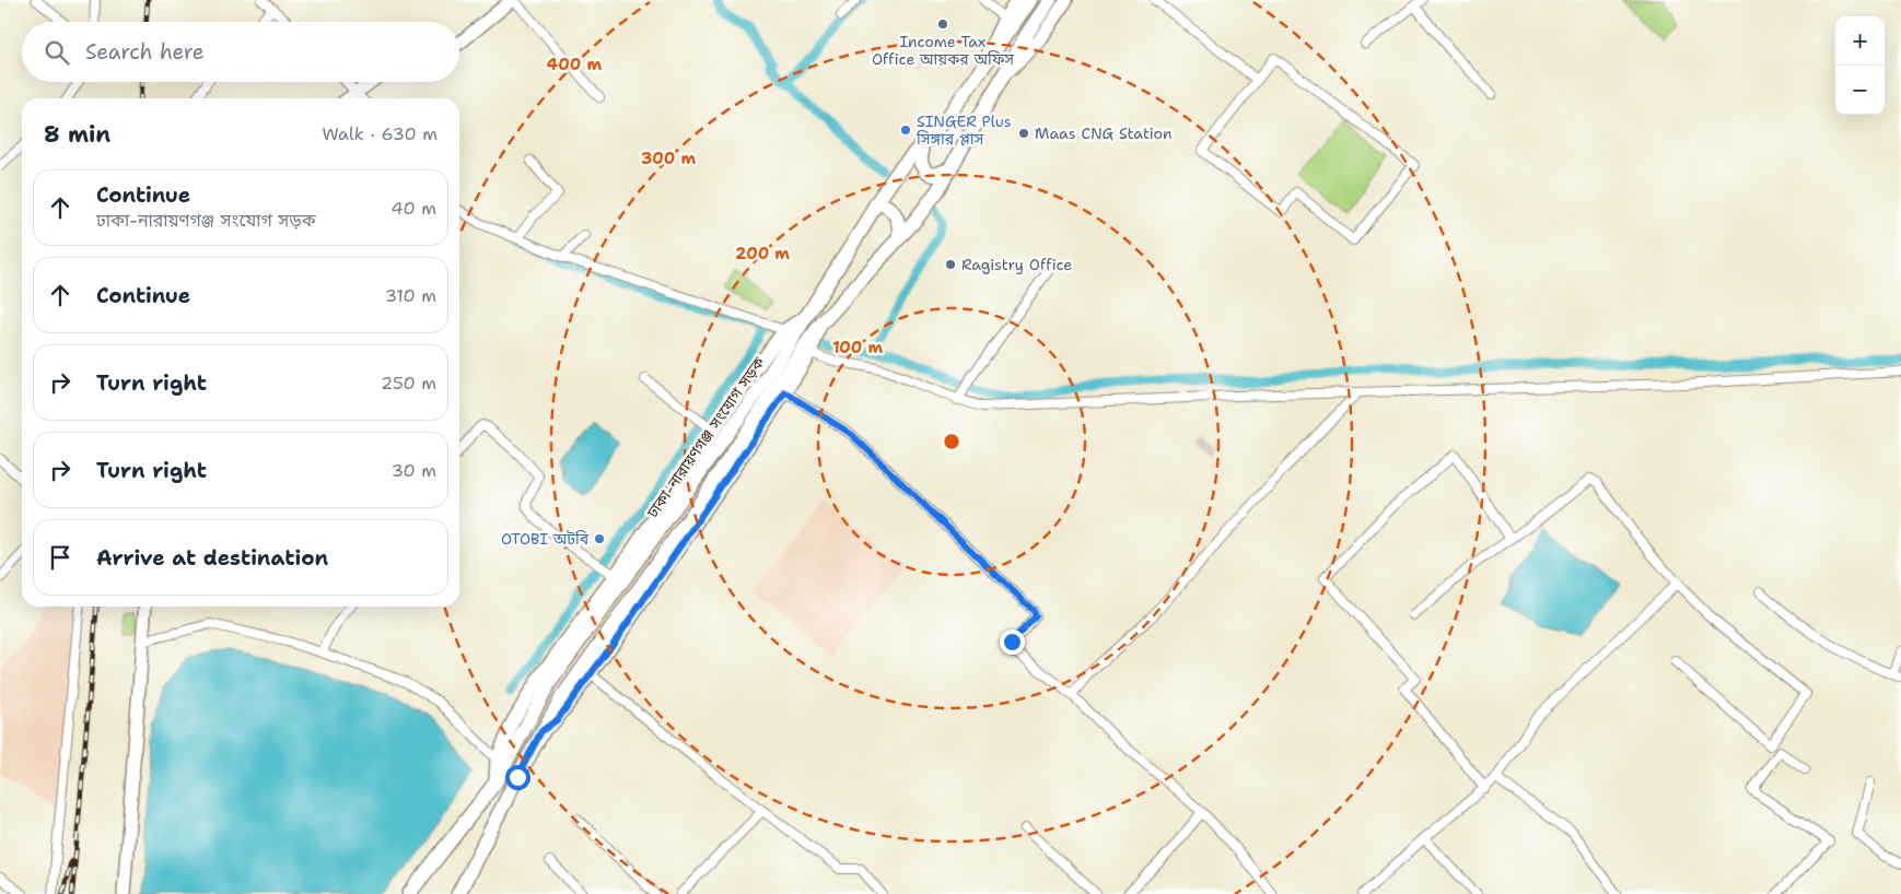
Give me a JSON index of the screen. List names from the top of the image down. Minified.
{"streets":{"main road":["ঢাকা-নারায়ণগঞ্জ সংযোগ সড়ক"]},"places":["Income Tax Office আয়কর অফিস","SINGER Plus সিঙ্গার প্লাস","Maas CNG Station","Ragistry Office","OTOBI অটবি"],"page":{"map_buttons":["+","−"],"search":"Search here","heading":["8 min","Walk · 630 m"],"list":[["Continue","ঢাকা-নারায়ণগঞ্জ সংযোগ সড়ক","40 m"],["Continue","310 m"],["Turn right","250 m"],["Turn right","30 m"],"Arrive at destination"]},"rings":["400 m","300 m","200 m","100 m"]}
